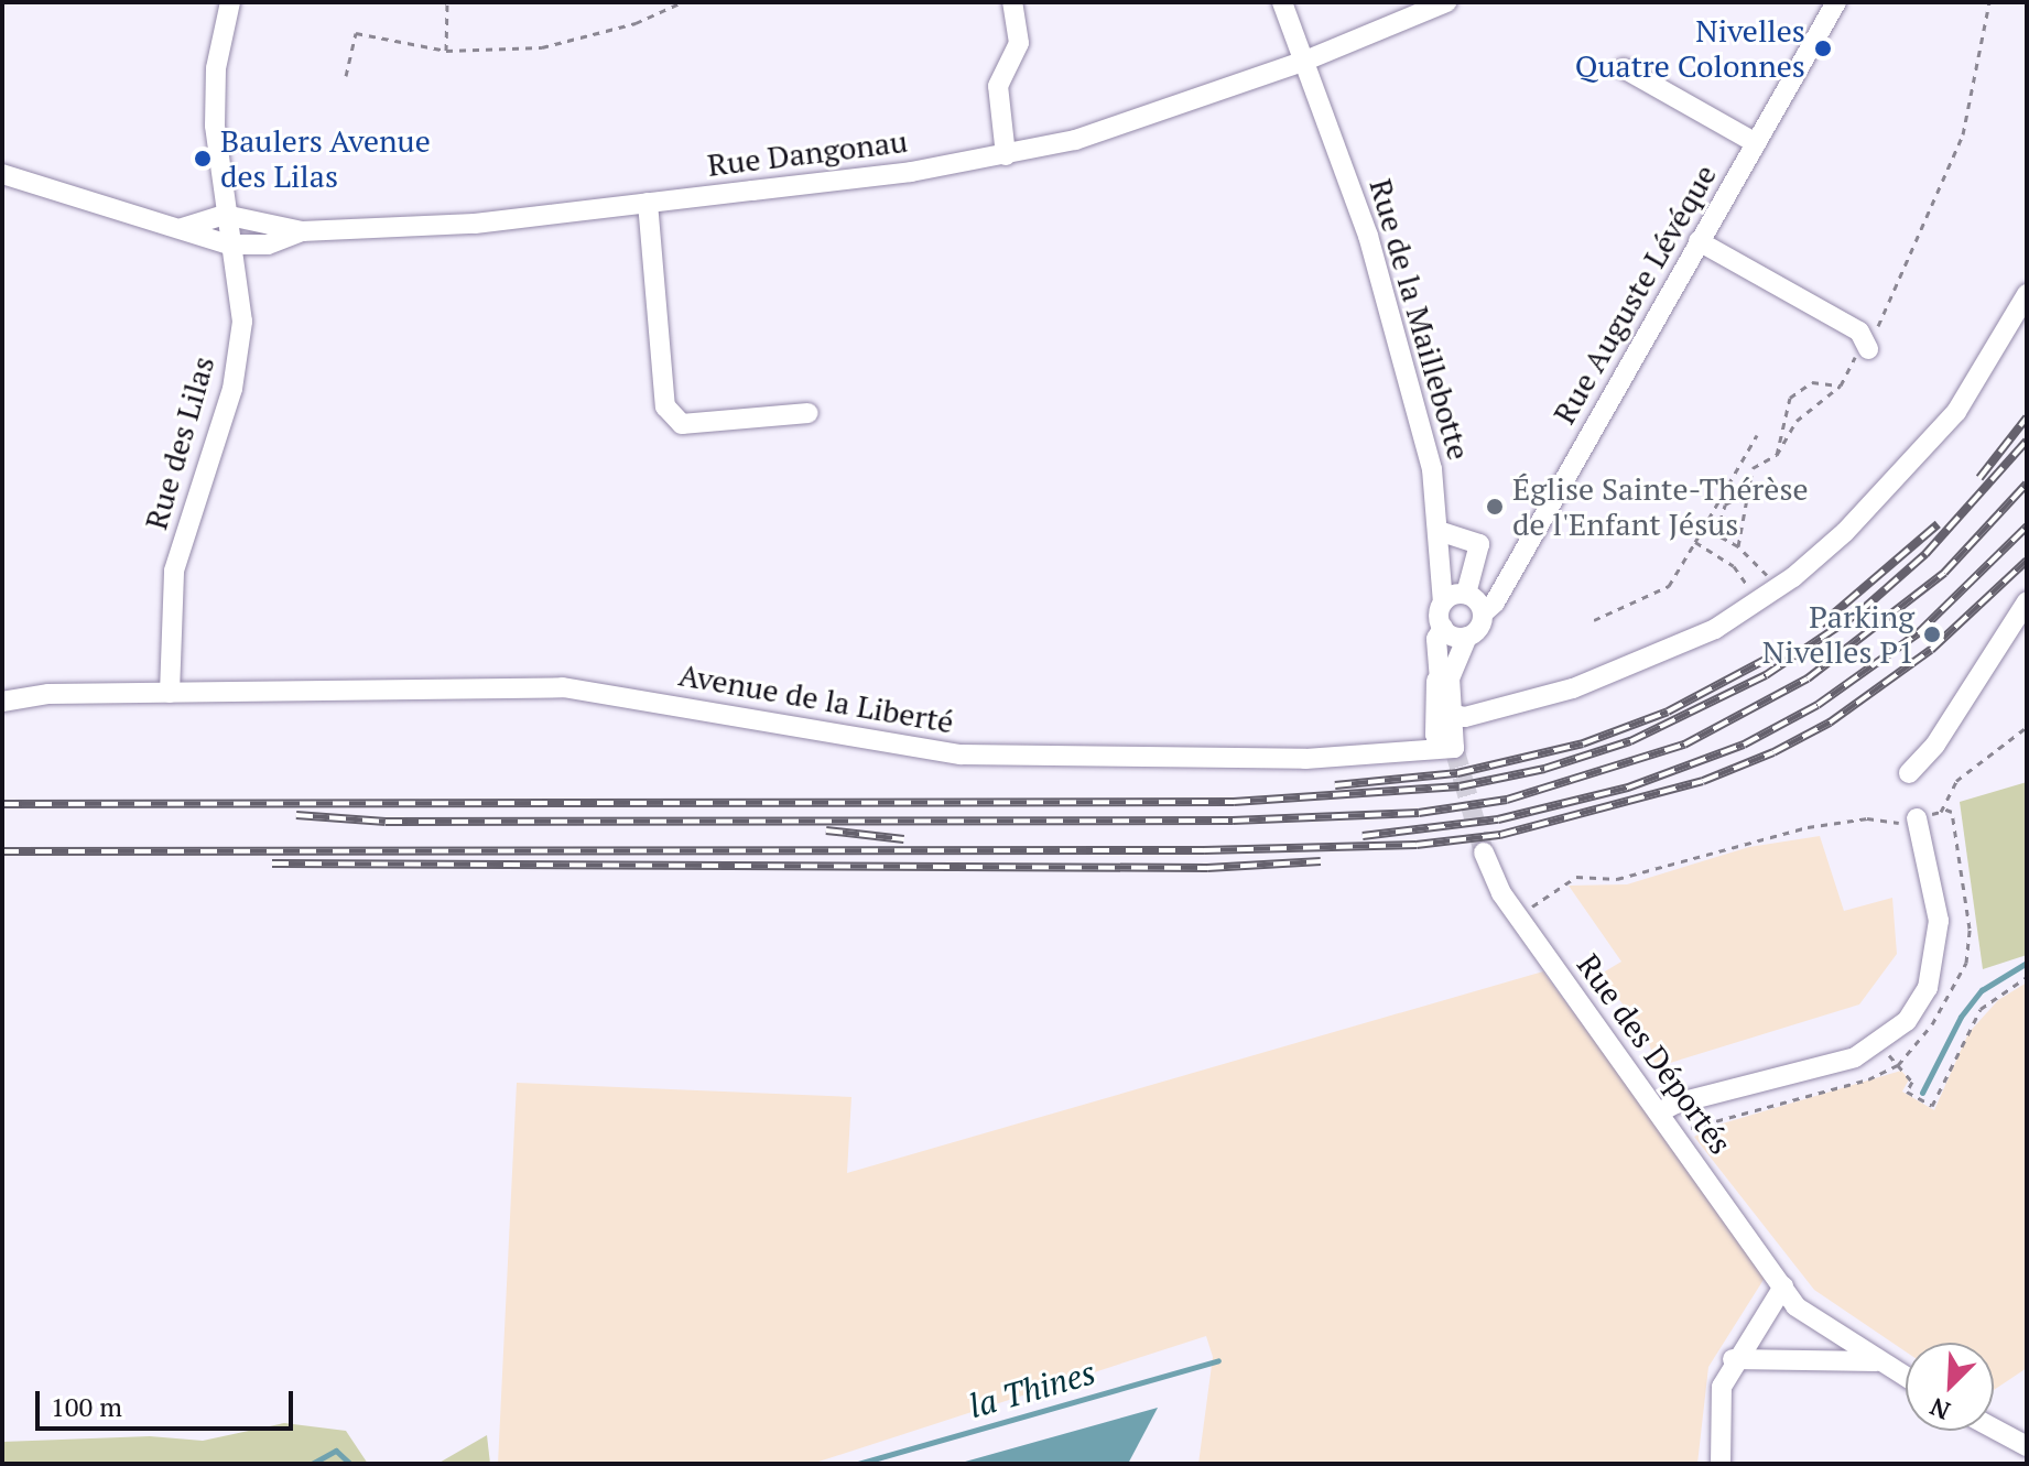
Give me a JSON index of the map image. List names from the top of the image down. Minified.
{"streets":{"street":["Rue Dangonau","Rue Auguste Lévéque","Rue de la Maillebotte","Rue des Lilas","Avenue de la Liberté","Rue des Déportés"]},"crossings":[["Rue Dangonau","Rue de la Maillebotte"],["Rue Dangonau","Rue des Lilas"],["Rue Auguste Lévéque","Rue de la Maillebotte"],["Rue des Lilas","Avenue de la Liberté"]],"water":["la Thines"],"places":["Nivelles Quatre Colonnes","Baulers Avenue des Lilas","Église Sainte-Thérèse de l'Enfant Jésus","Parking Nivelles P1"],"scale_bar":"100 m","north":"bottom left"}
